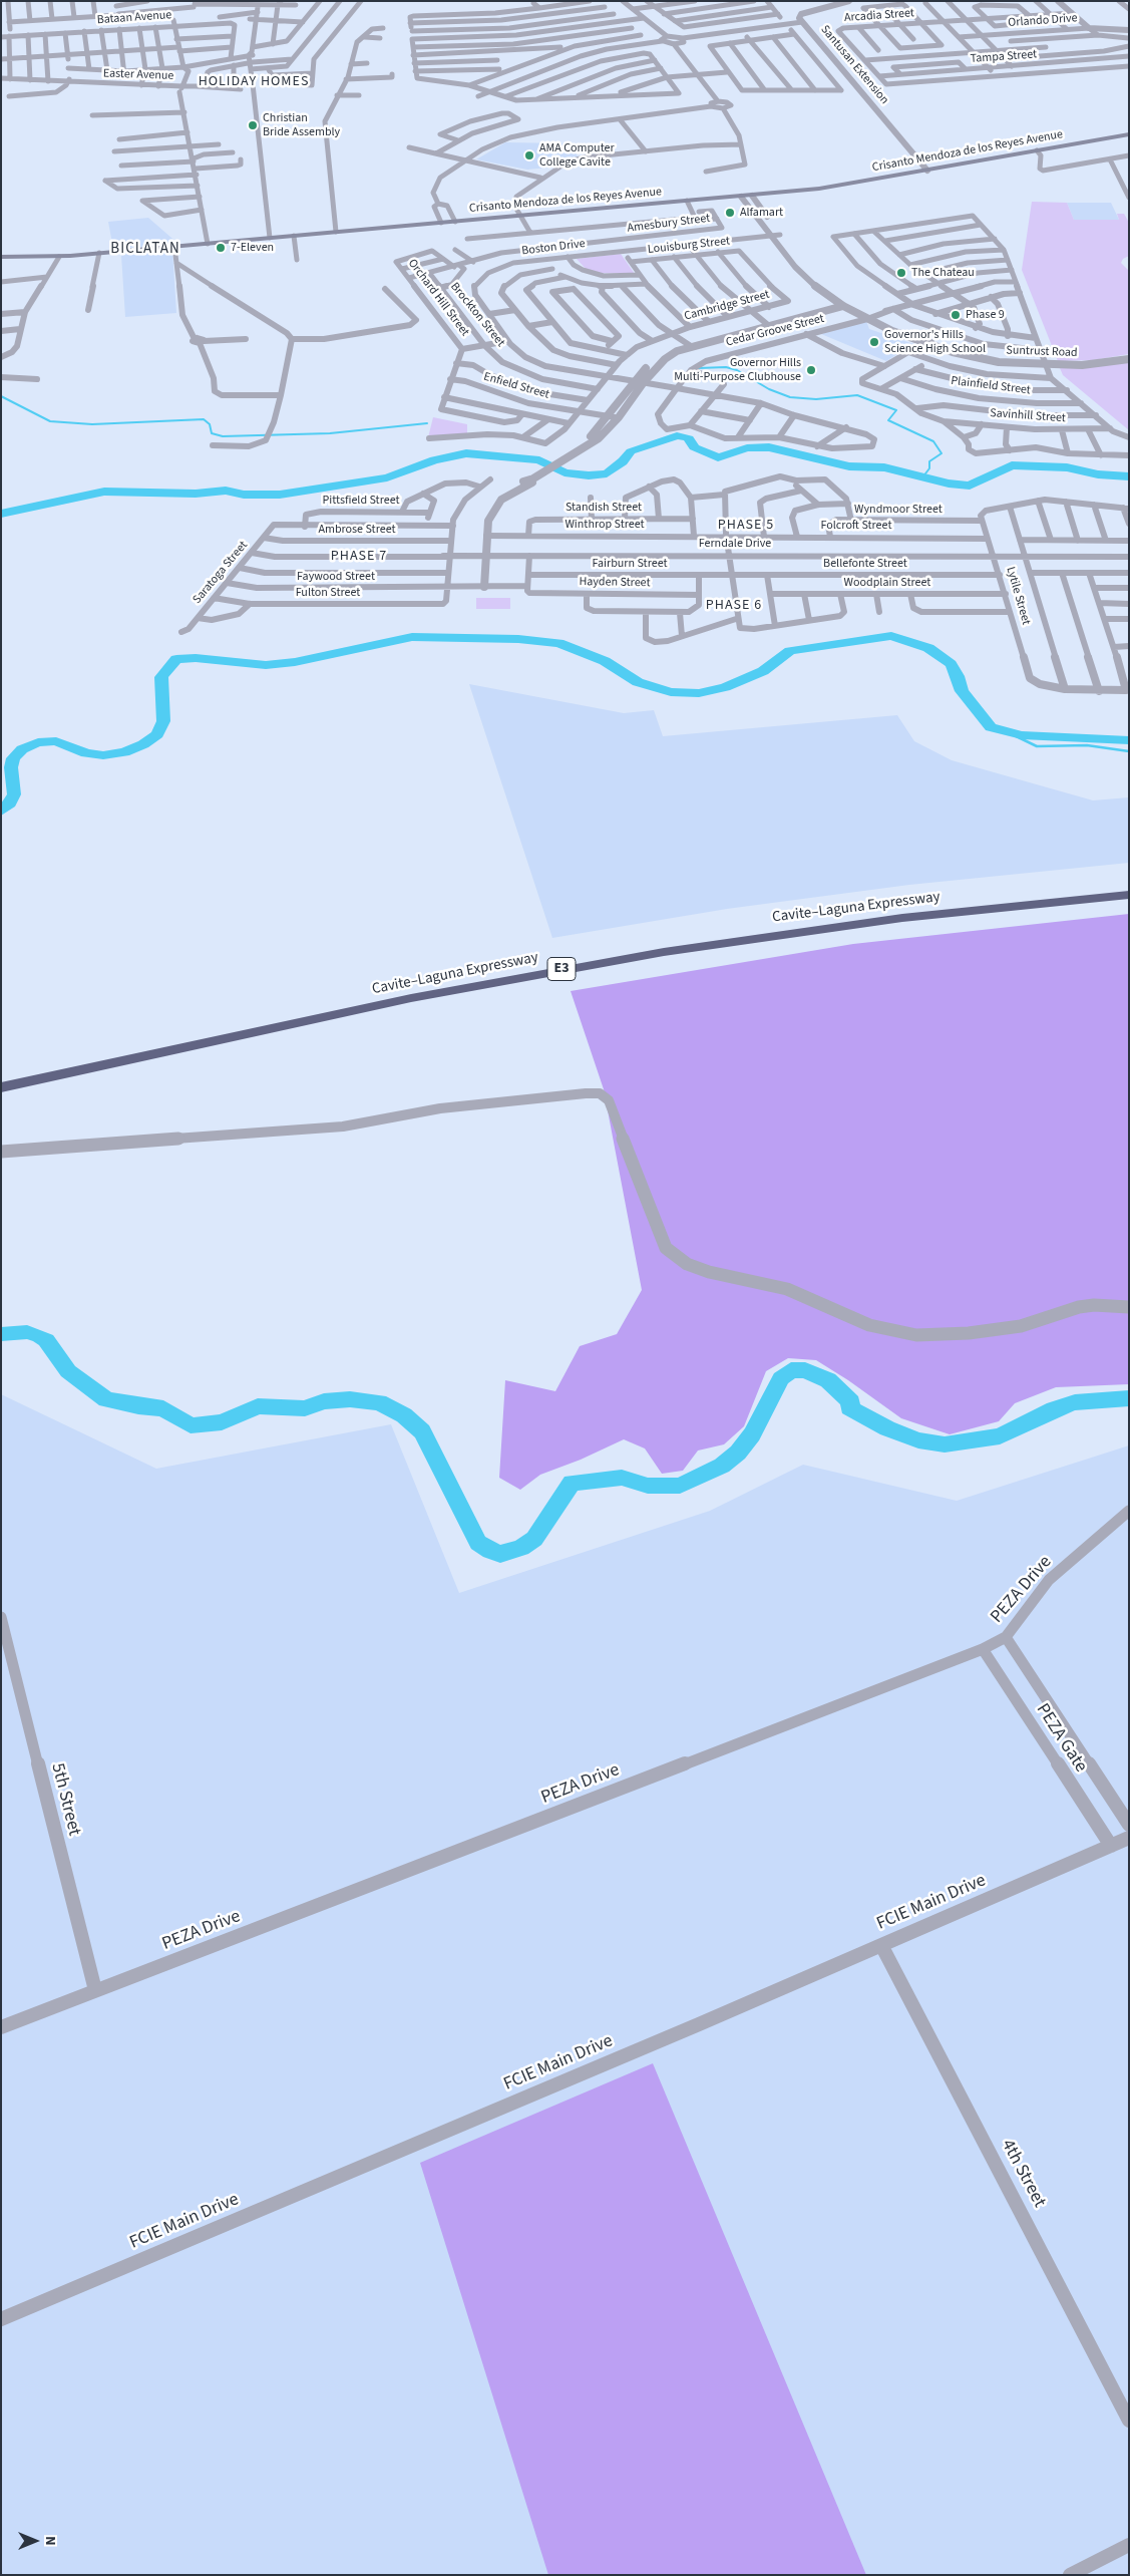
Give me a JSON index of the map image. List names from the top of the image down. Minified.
{"streets":{"highway":["Cavite–Laguna Expressway","E3"],"main road":["Crisanto Mendoza de los Reyes Avenue"],"street":["Arcadia Street","Bataan Avenue","Orlando Drive","Tampa Street","Santusan Extension","Easter Avenue","Amesbury Street","Louisburg Street","Boston Drive","Orchard Hill Street","Cambridge Street","Brockton Street","Cedar Groove Street","Suntrust Road","Enfield Street","Plainfield Street","Savinhill Street","Pittsfield Street","Standish Street","Wyndmoor Street","Winthrop Street","Folcroft Street","Ambrose Street","Ferndale Drive","Fairburn Street","Bellefonte Street","Saratoga Street","Faywood Street","Hayden Street","Woodplain Street","Fulton Street","Lytile Street","PEZA Drive","PEZA Gate","5th Street","FCIE Main Drive","4th Street"]},"crossings":[["Santusan Extension","Crisanto Mendoza de los Reyes Avenue"],["Crisanto Mendoza de los Reyes Avenue","Suntrust Road"],["Amesbury Street","Orchard Hill Street"],["Amesbury Street","Brockton Street"],["Louisburg Street","Cambridge Street"],["Boston Drive","Cambridge Street"],["Boston Drive","Cedar Groove Street"],["Boston Drive","Suntrust Road"],["Orchard Hill Street","Enfield Street"],["Cambridge Street","Brockton Street"],["Cambridge Street","Enfield Street"],["Cedar Groove Street","Suntrust Road"],["Pittsfield Street","Saratoga Street"],["Standish Street","Winthrop Street"],["Wyndmoor Street","Folcroft Street"],["Wyndmoor Street","Lytile Street"],["Winthrop Street","Folcroft Street"],["Folcroft Street","Lytile Street"],["Ambrose Street","Saratoga Street"],["Ferndale Drive","Saratoga Street"],["Ferndale Drive","Lytile Street"],["Fairburn Street","Bellefonte Street"],["Bellefonte Street","Lytile Street"],["Saratoga Street","Faywood Street"],["Saratoga Street","Fulton Street"],["Faywood Street","Hayden Street"],["Faywood Street","Fulton Street"],["Woodplain Street","Lytile Street"],["PEZA Drive","PEZA Gate"],["PEZA Drive","5th Street"],["PEZA Gate","FCIE Main Drive"],["FCIE Main Drive","4th Street"]],"districts":["HOLIDAY HOMES","BICLATAN","PHASE 5","PHASE 7","PHASE 6"],"places":["Christian Bride Assembly","AMA Computer College Cavite","Alfamart","7-Eleven","The Chateau","Phase 9","Governor's Hills Science High School","Governor Hills Multi-Purpose Clubhouse"],"north":"right"}
